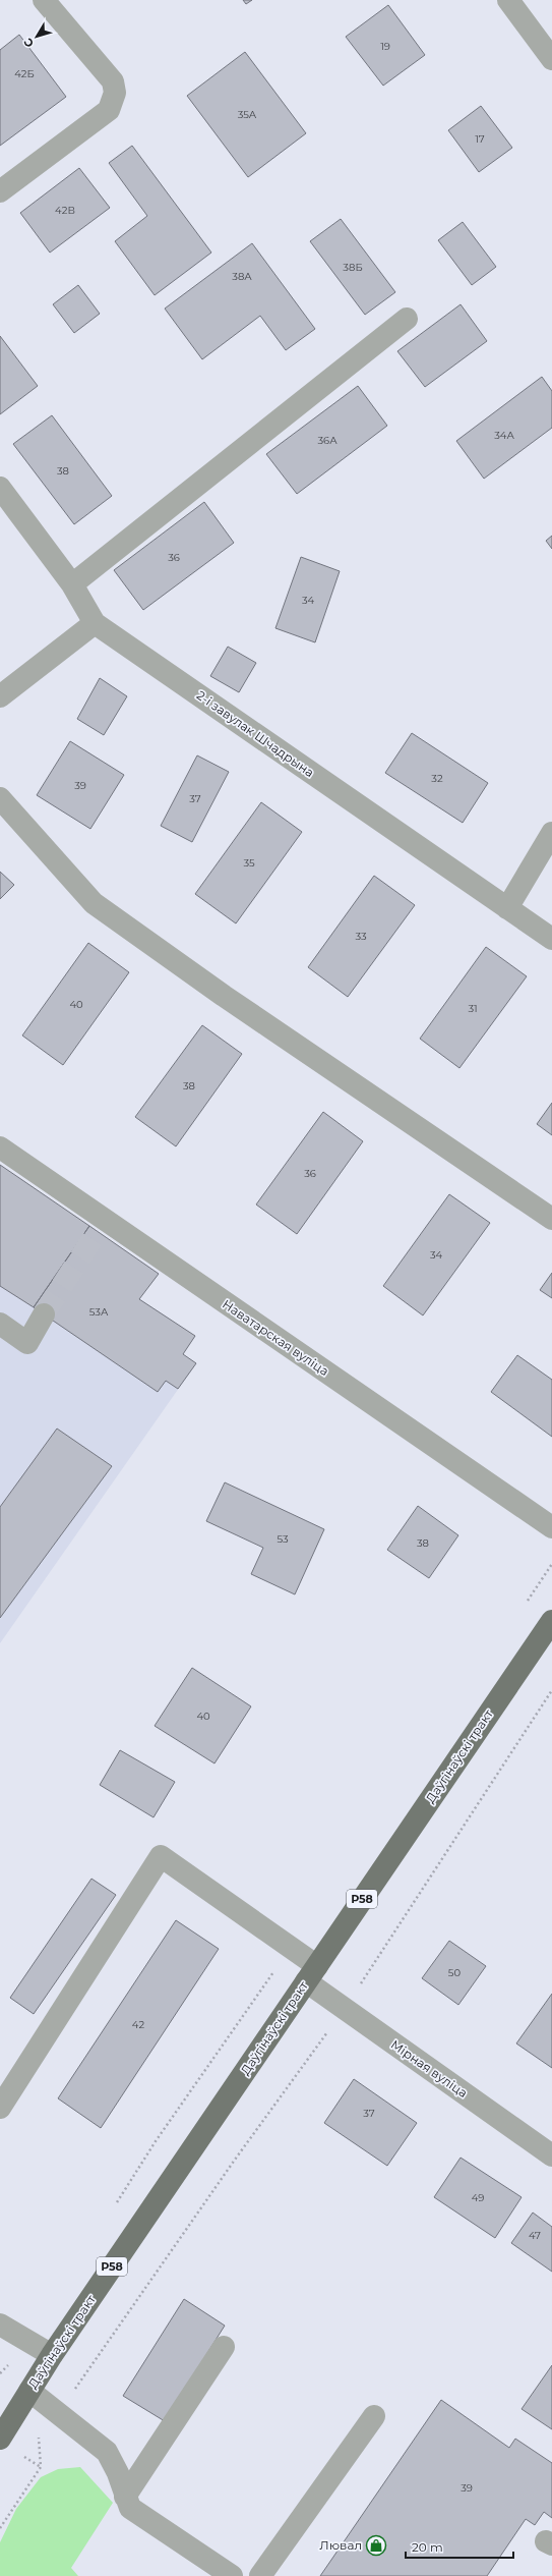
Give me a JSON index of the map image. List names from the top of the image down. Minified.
{"streets":{"main road":["Даўгінаўскі тракт","Р58"],"street":["2-і завулак Шчадрына","Наватарская вуліца","Мірная вуліца"]},"crossings":[["Даўгінаўскі тракт","Мірная вуліца"]],"places":{"shop":["Лювал"]},"house_numbers":["19","42Б","35А","17","42В","38Б","38А","34А","36А","38","36","34","32","39","37","35","33","40","31","38","36","34","53А","53","38","40","50","42","37","49","47","39"],"scale_bar":"20 m","north":"bottom left"}
